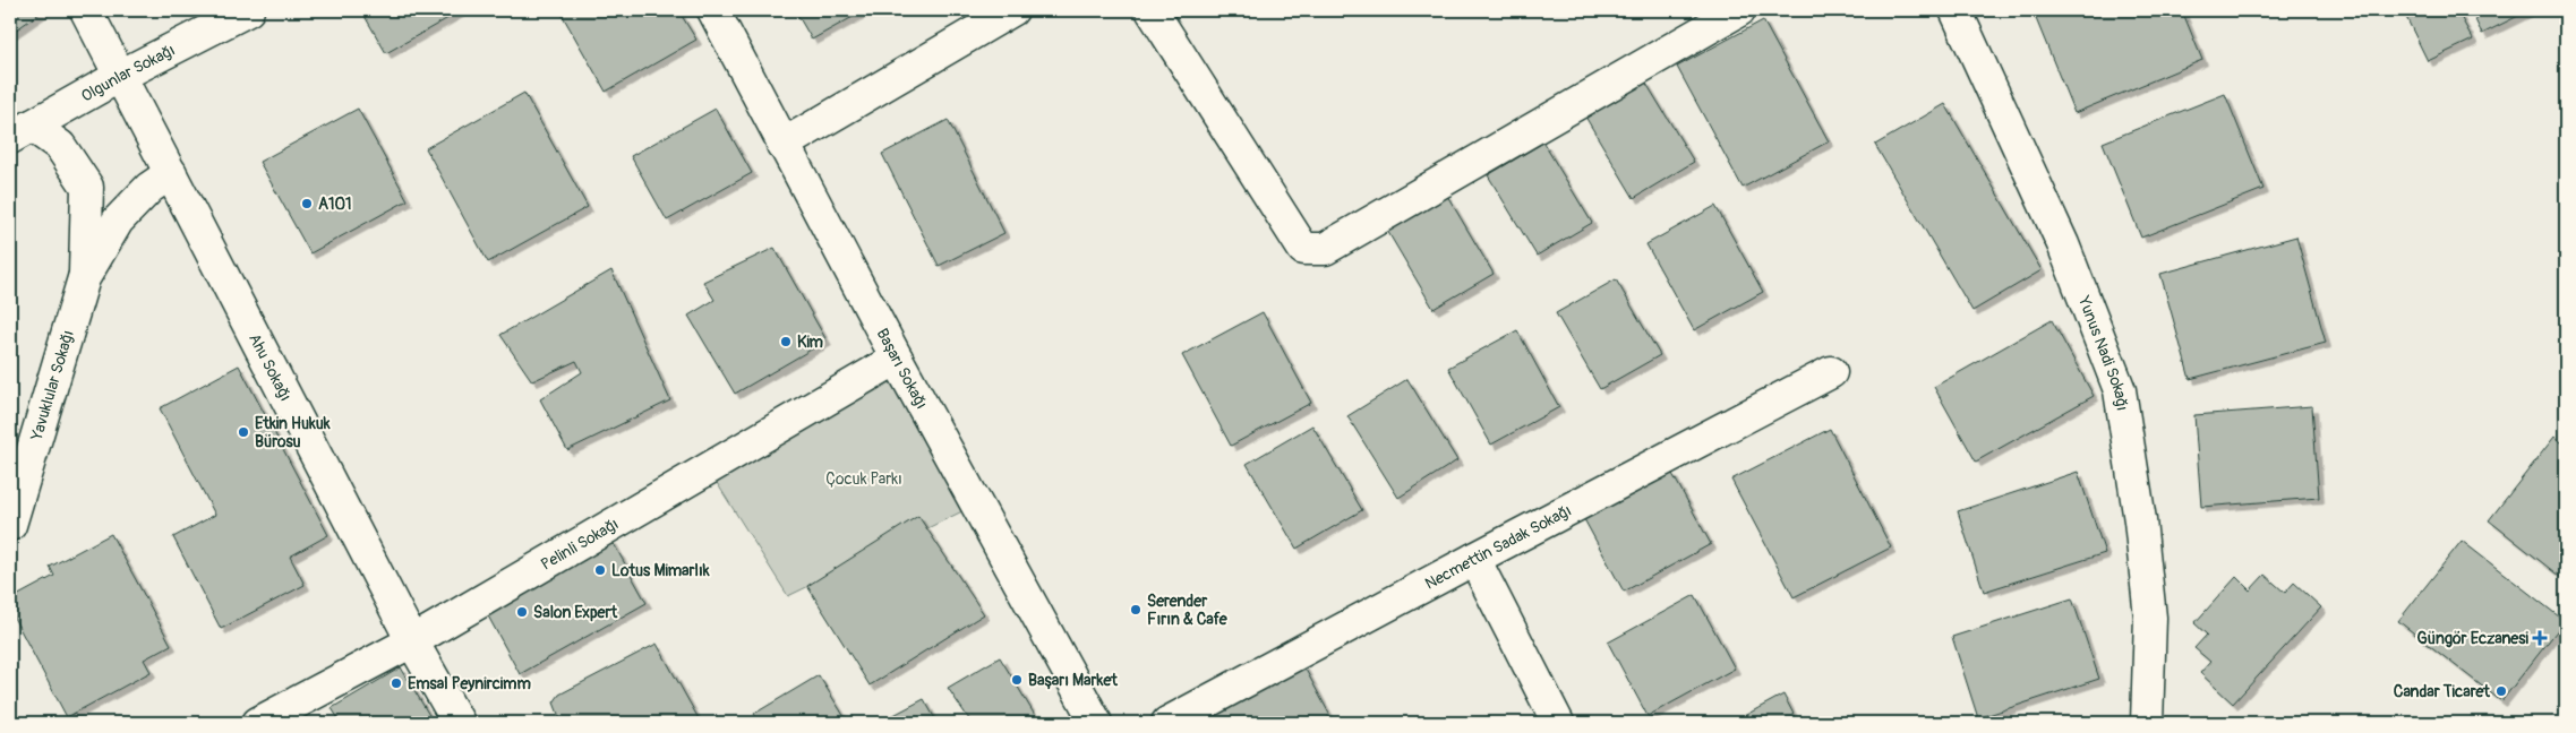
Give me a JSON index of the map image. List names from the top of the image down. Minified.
{"streets":{"street":["Olgunlar Sokağı","Yunus Nadi Sokağı","Ahu Sokağı","Başarı Sokağı","Yavuklular Sokağı","Pelinli Sokağı","Necmettin Sadak Sokağı"]},"crossings":[["Olgunlar Sokağı","Ahu Sokağı"],["Olgunlar Sokağı","Yavuklular Sokağı"],["Ahu Sokağı","Yavuklular Sokağı"],["Ahu Sokağı","Pelinli Sokağı"],["Başarı Sokağı","Pelinli Sokağı"]],"parks":["Çocuk Parkı"],"places":{"other":["A101","Kim","Etkin Hukuk Bürosu","Lotus Mimarlık","Serender Fırın & Cafe","Salon Expert","Başarı Market","Emsal Peynircimm","Candar Ticaret"],"health":["Güngör Eczanesi"]}}
